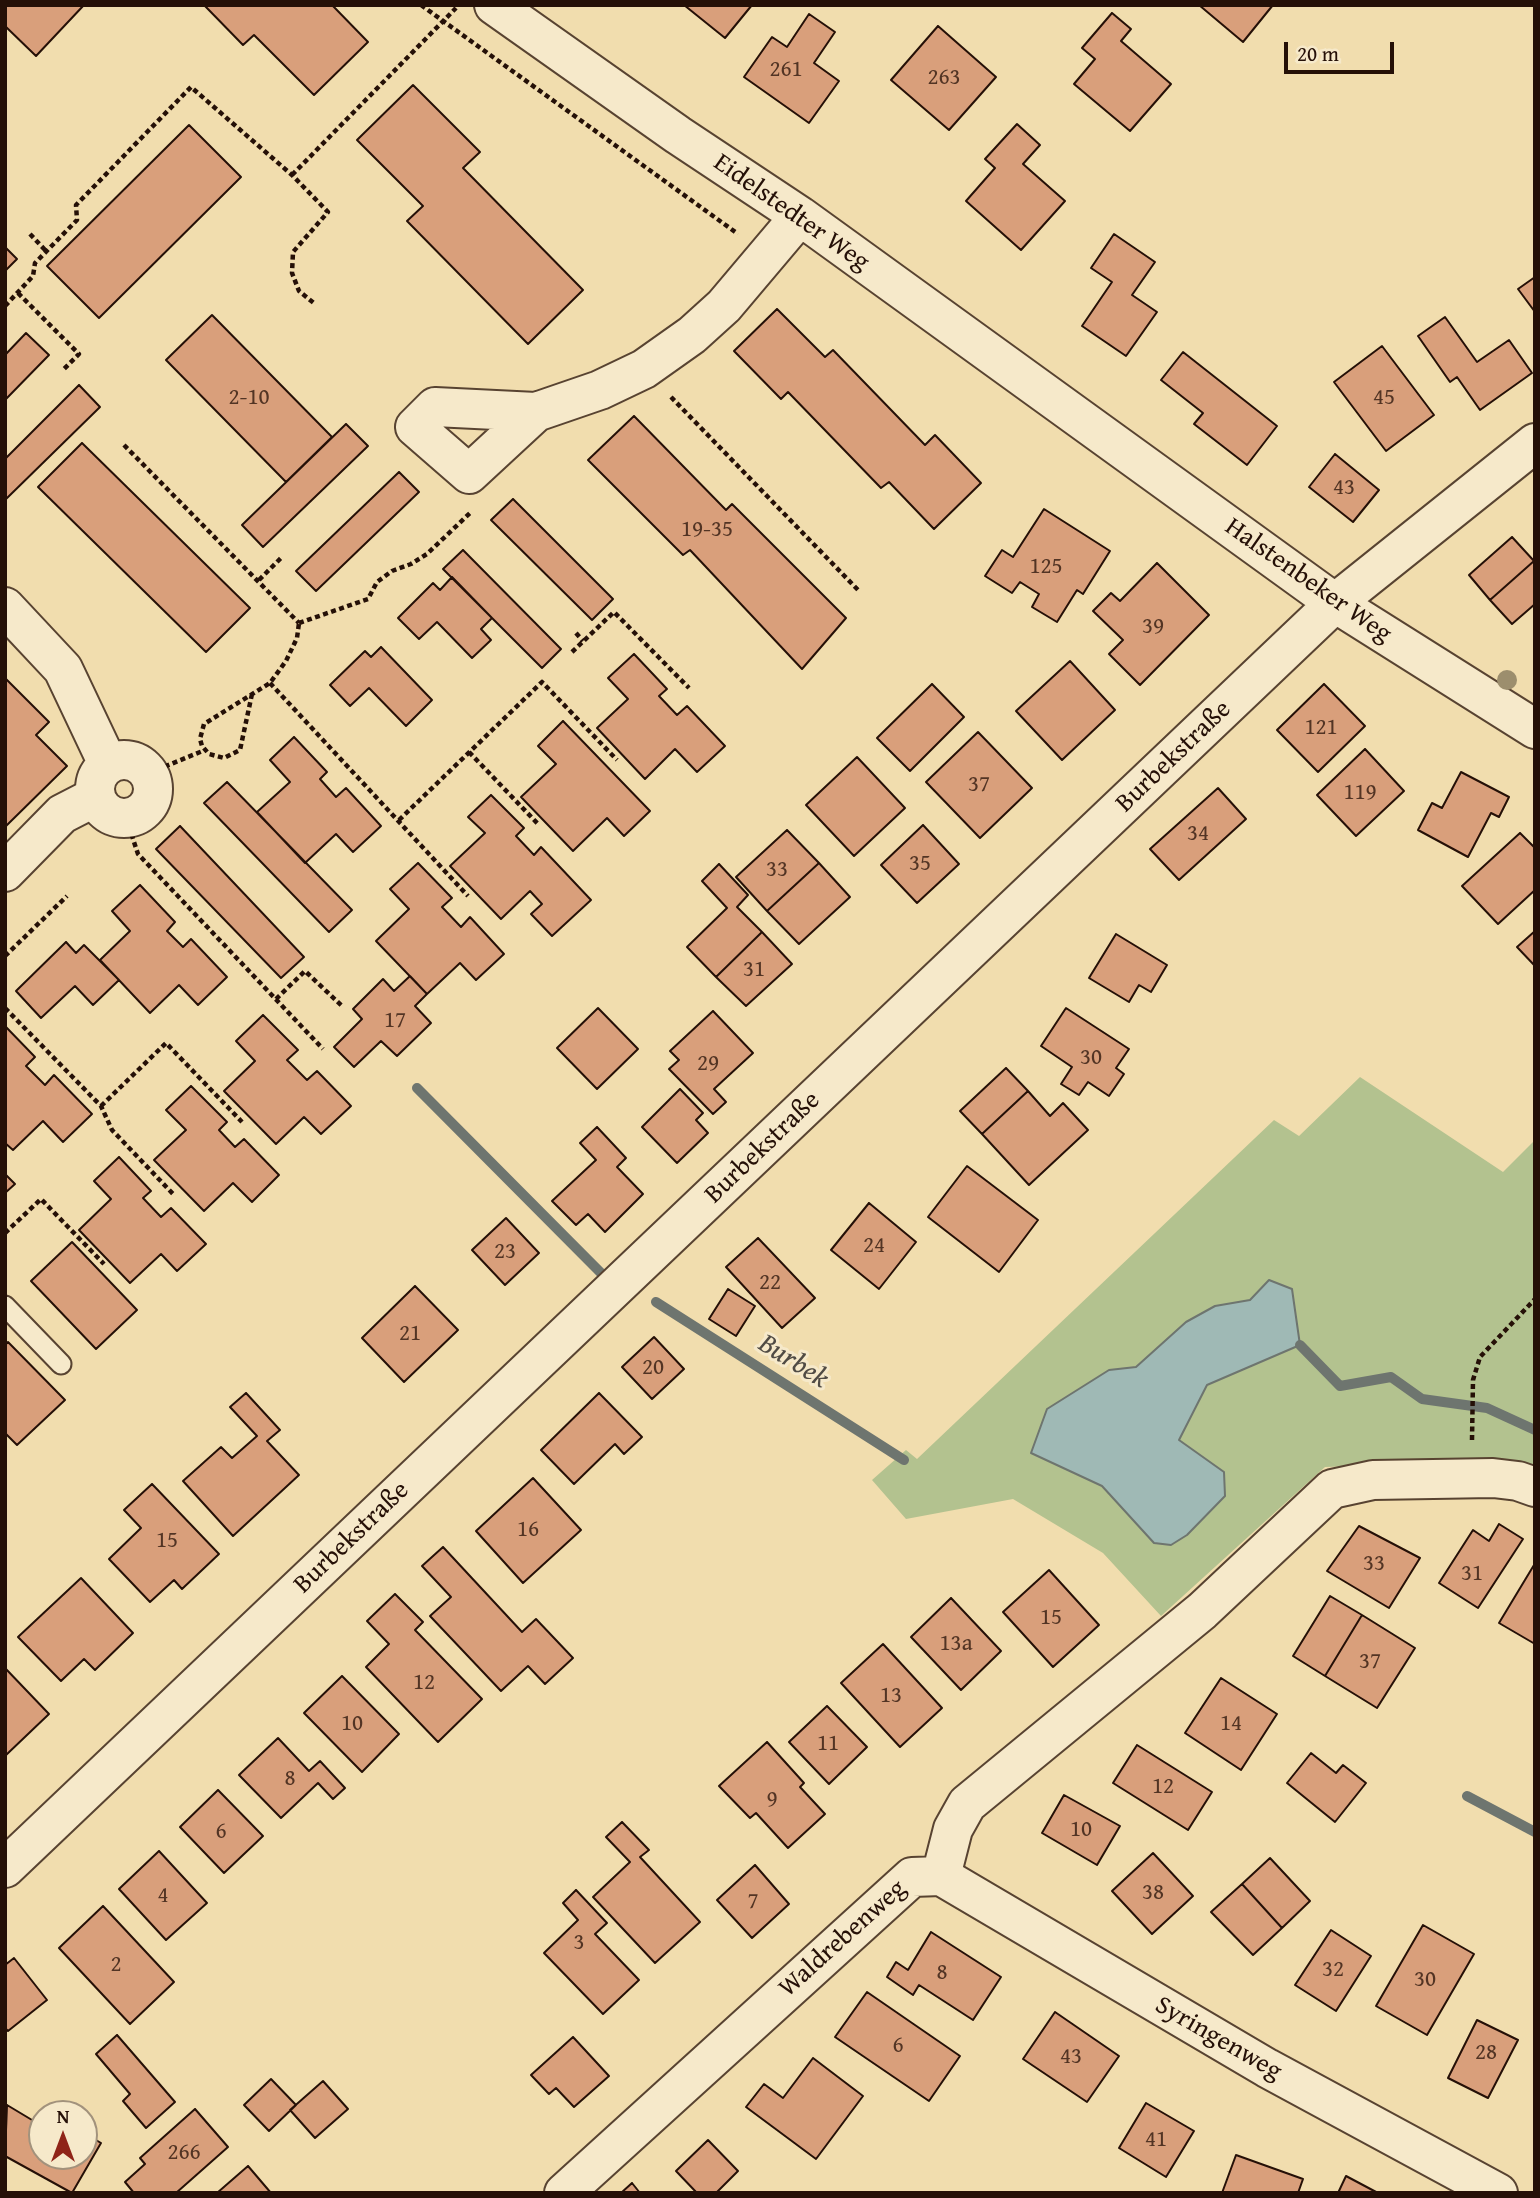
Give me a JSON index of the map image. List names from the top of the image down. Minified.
{"streets":{"street":["Eidelstedter Weg","Halstenbeker Weg","Burbekstraße","Waldrebenweg","Syringenweg"]},"crossings":[["Eidelstedter Weg","Halstenbeker Weg"],["Halstenbeker Weg","Burbekstraße"],["Waldrebenweg","Syringenweg"]],"water":["Burbek"],"house_numbers":["261","263","2-10","45","43","19-35","125","39","121","37","119","34","35","33","31","17","30","29","24","23","22","21","20","16","15","33","31","15","13a","37","12","13","10","14","11","8","12","9","10","6","38","4","7","3","2","32","8","30","6","28","43","41","266"],"scale_bar":"20 m","north":"top"}
